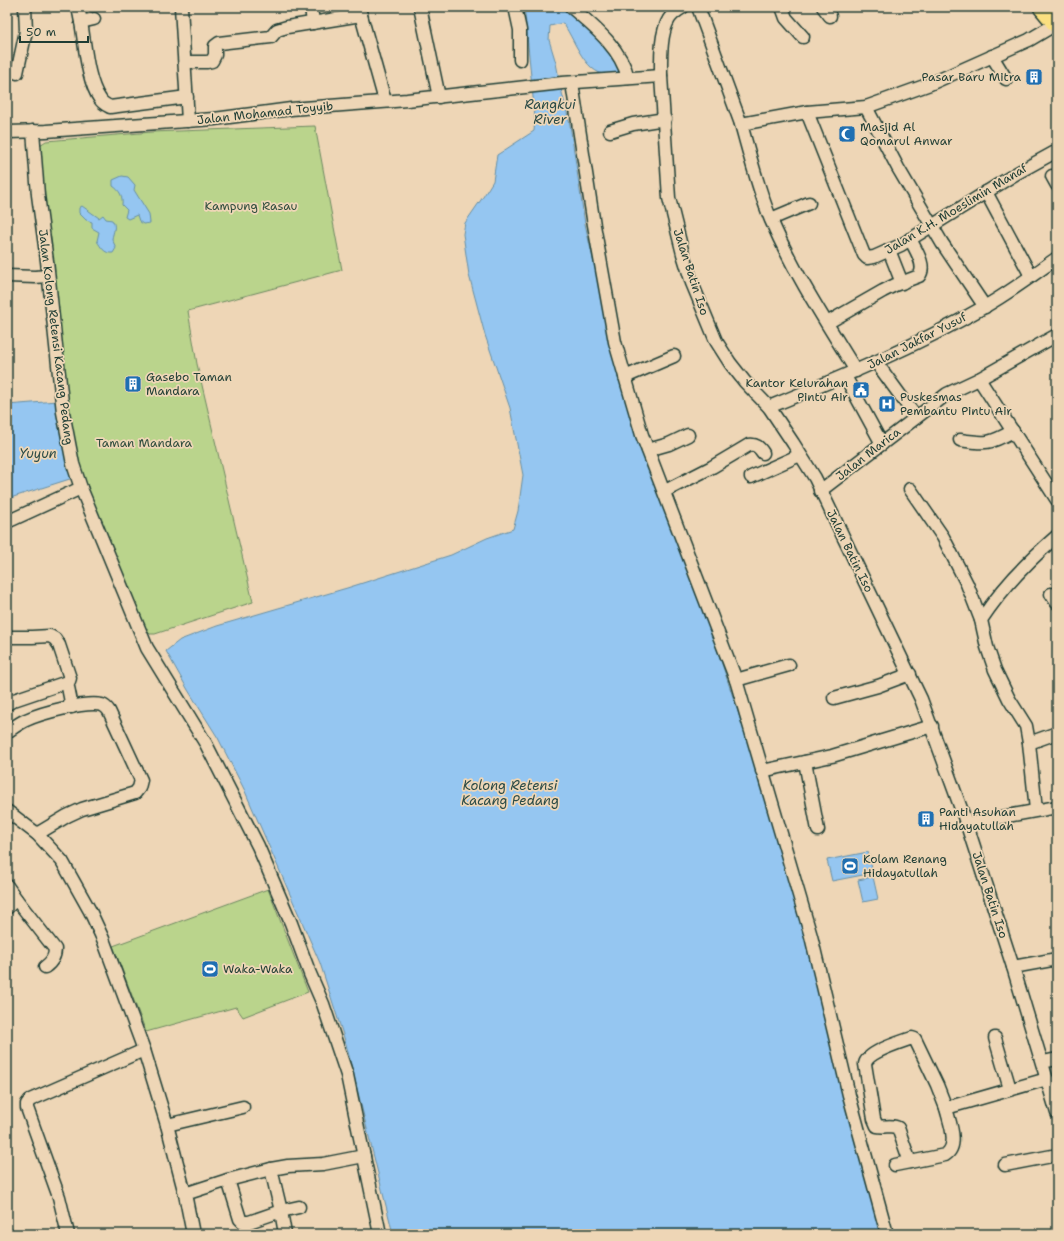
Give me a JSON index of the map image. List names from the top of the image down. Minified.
{"streets":{"street":["Jalan Mohamad Toyyib","Jalan K.H. Moeslimin Manaf","Jalan Batin Iso","Jalan Kolong Retensi Kacang Pedang","Jalan Jakfar Yusuf","Jalan Marica"]},"crossings":[["Jalan Mohamad Toyyib","Jalan Kolong Retensi Kacang Pedang"],["Jalan Batin Iso","Jalan Jakfar Yusuf"],["Jalan Batin Iso","Jalan Marica"]],"water":["Rangkui River","Yuyun","Kolong Retensi Kacang Pedang"],"parks":["Kampung Rasau","Taman Mandara"],"places":{"building":["Pasar Baru Mitra","Gasebo Taman Mandara","Panti Asuhan Hidayatullah"],"mosque":["Masjid Al Qomarul Anwar"],"public building":["Kantor Kelurahan Pintu Air"],"hospital":["Puskesmas Pembantu Pintu Air"],"sports":["Kolam Renang Hidayatullah","Waka-Waka"]},"scale_bar":"50 m"}
